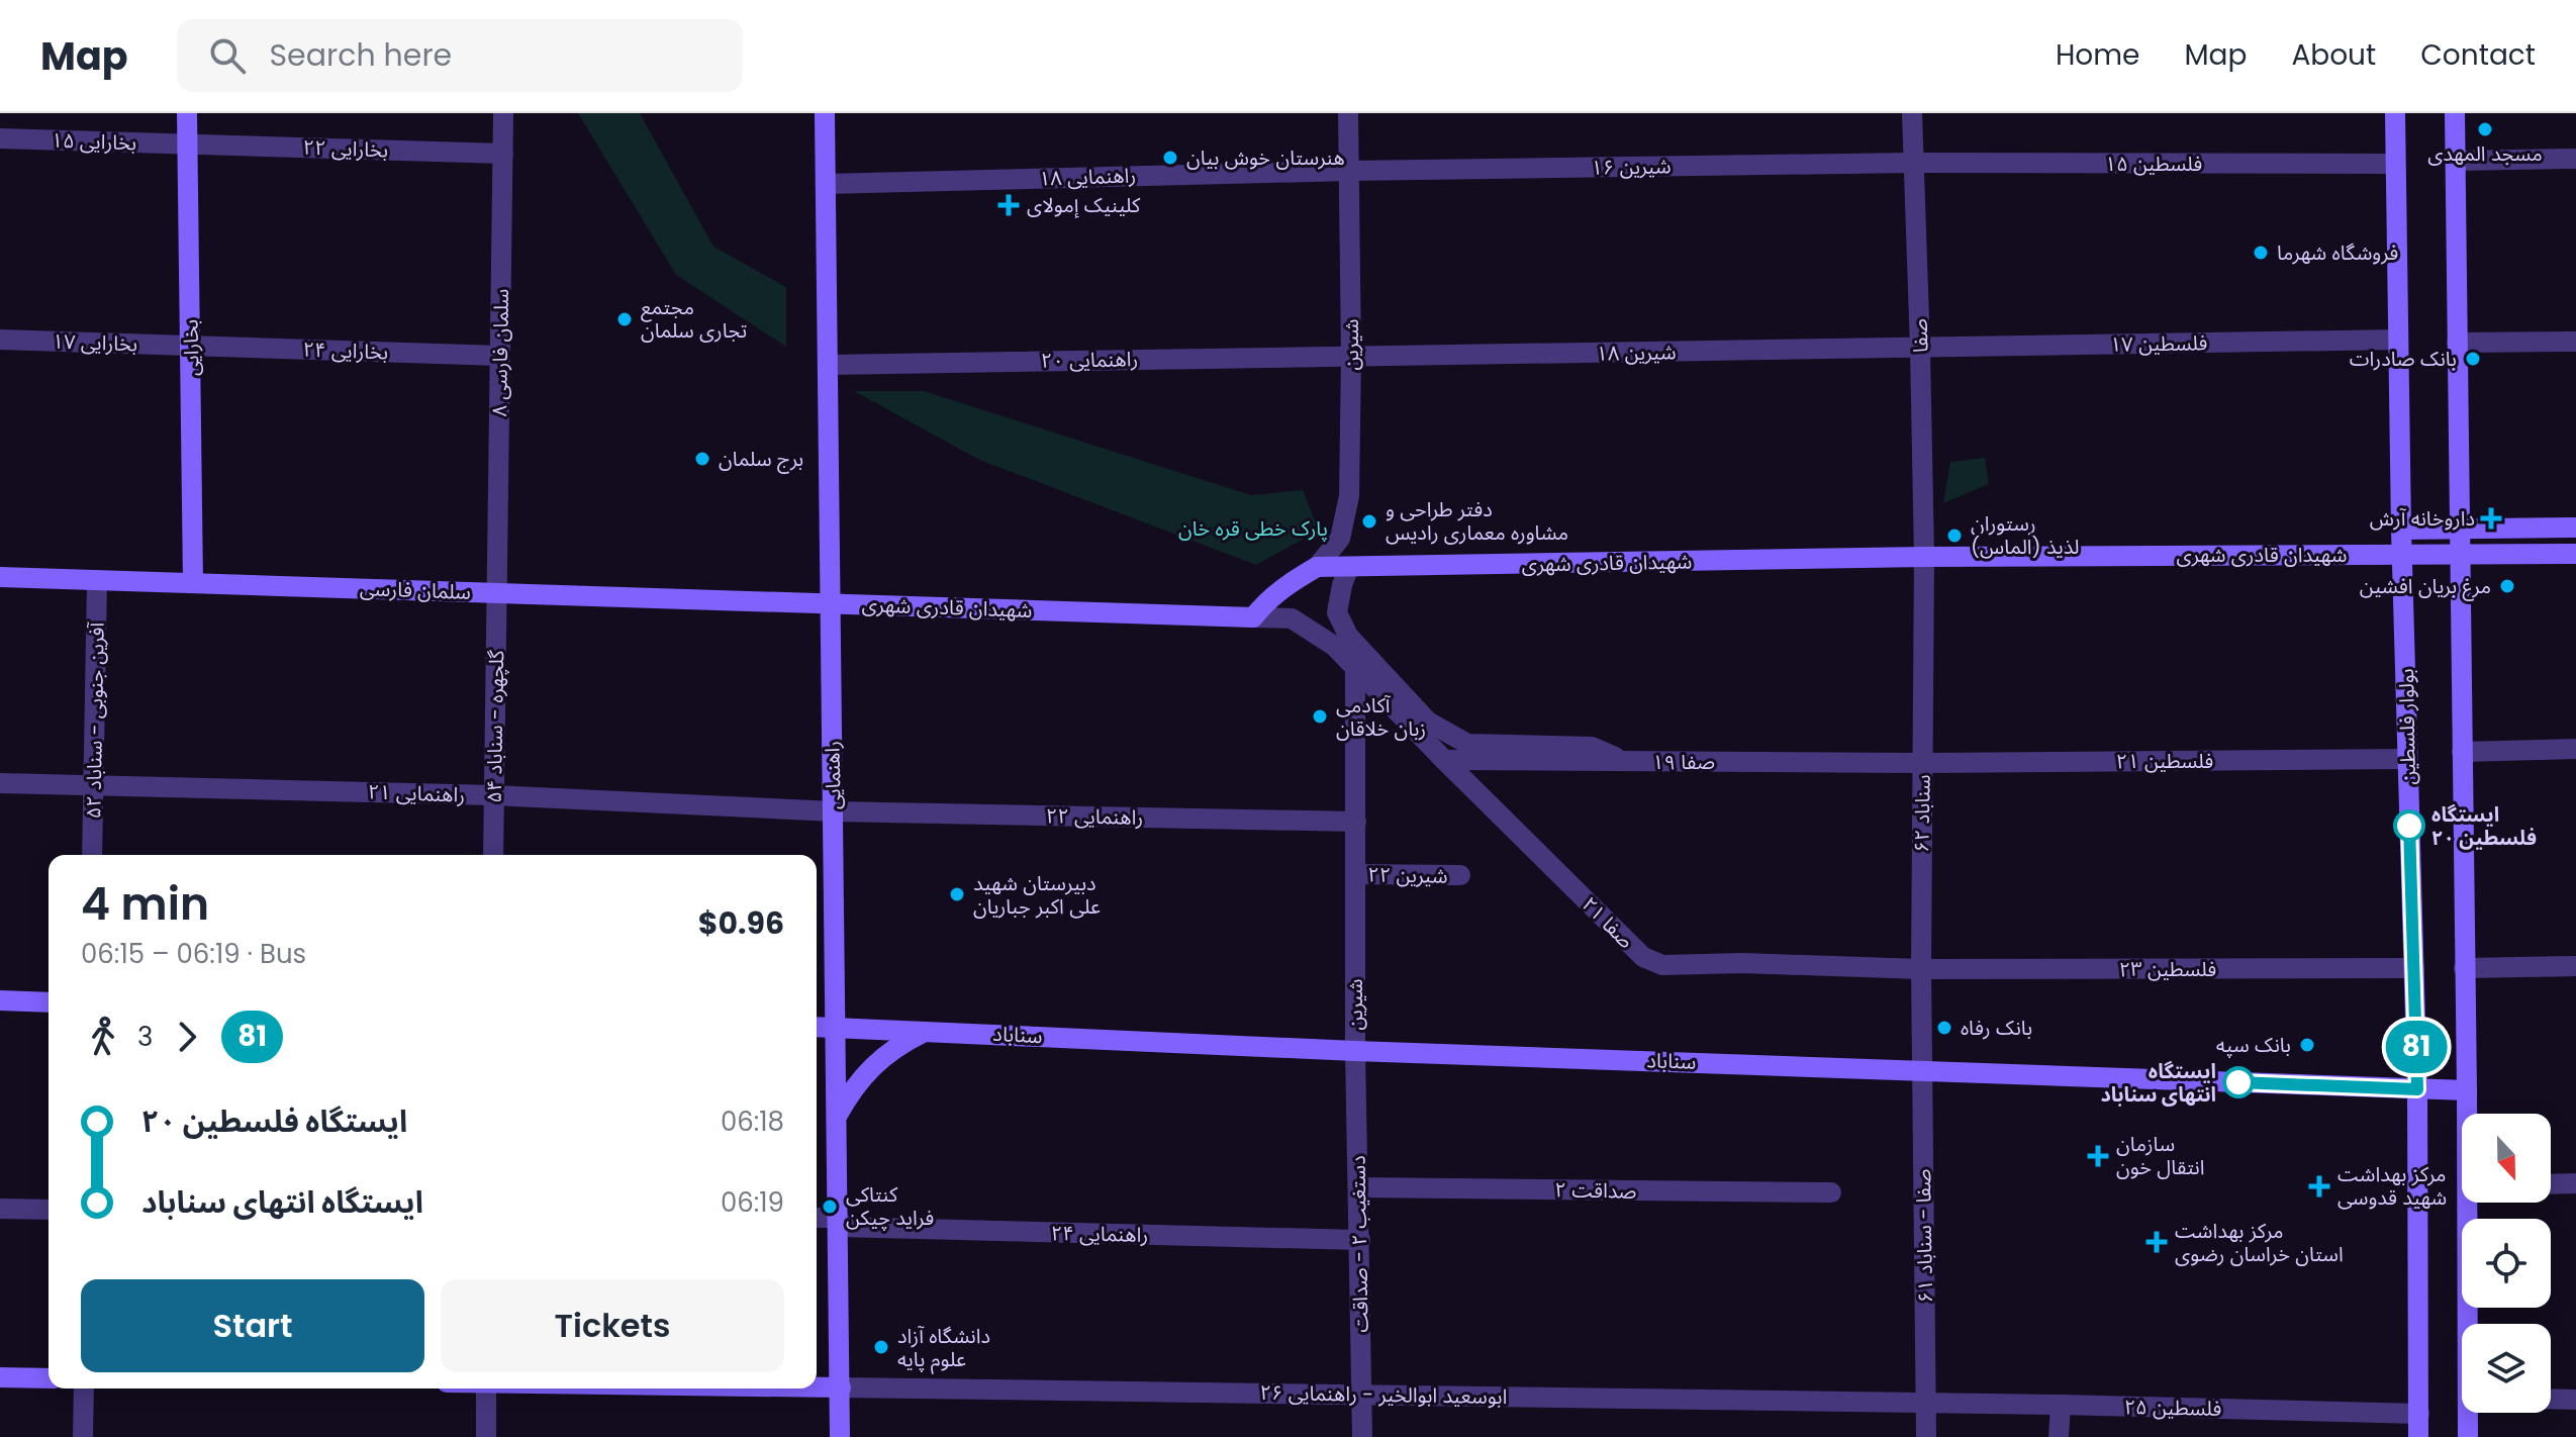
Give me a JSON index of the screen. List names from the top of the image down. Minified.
{"streets":{"main road":["بخارایی","شهیدان قادری شهری","سلمان فارسی","بولوار فلسطین","راهنمایی","سناباد"],"street":["بخارایی ۱۵","بخارایی ۲۲","فلسطین ۱۵","شیرین ۱۶","راهنمایی ۱۸","صفا","بخارایی ۱۷","فلسطین ۱۷","شیرین","بخارایی ۲۴","سلمان فارسی ۸","شیرین ۱۸","راهنمایی ۲۰","آفرین جنوبی - سناباد ۵۲","گلچهره - سناباد ۵۴","فلسطین ۲۱","صفا ۱۹","راهنمایی ۲۱","سناباد ۶۲","راهنمایی ۲۲","شیرین ۲۲","صفا ۲۱","فلسطین ۲۳","صداقت ۲","راهنمایی ۲۴","صفا - سناباد ۶۱","دستغیب ۲ - صداقت","ابوسعید ابوالخیر - راهنمایی ۲۶","فلسطین ۲۵"]},"crossings":[["بخارایی ۱۵","بخارایی ۲۲"],["بخارایی ۱۵","بخارایی"],["بخارایی ۲۲","بخارایی"],["بخارایی ۲۲","سلمان فارسی ۸"],["فلسطین ۱۵","شیرین ۱۶"],["فلسطین ۱۵","صفا"],["فلسطین ۱۵","بولوار فلسطین"],["شیرین ۱۶","راهنمایی ۱۸"],["شیرین ۱۶","صفا"],["شیرین ۱۶","شیرین"],["راهنمایی ۱۸","شیرین"],["راهنمایی ۱۸","راهنمایی"],["صفا","فلسطین ۱۷"],["صفا","شیرین ۱۸"],["صفا","شهیدان قادری شهری"],["صفا","سناباد ۶۲"],["بخارایی ۱۷","بخارایی"],["بخارایی ۱۷","بخارایی ۲۴"],["فلسطین ۱۷","شیرین ۱۸"],["فلسطین ۱۷","بولوار فلسطین"],["شیرین","شیرین ۱۸"],["شیرین","راهنمایی ۲۰"],["شیرین","شهیدان قادری شهری"],["شیرین","راهنمایی ۲۲"],["شیرین","شیرین ۲۲"],["شیرین","صفا ۲۱"],["شیرین","سناباد"],["شیرین","دستغیب ۲ - صداقت"],["بخارایی","بخارایی ۲۴"],["بخارایی","سلمان فارسی"],["بخارایی ۲۴","سلمان فارسی ۸"],["سلمان فارسی ۸","سلمان فارسی"],["سلمان فارسی ۸","گلچهره - سناباد ۵۴"],["شیرین ۱۸","راهنمایی ۲۰"],["راهنمایی ۲۰","راهنمایی"],["شهیدان قادری شهری","سلمان فارسی"],["شهیدان قادری شهری","بولوار فلسطین"],["شهیدان قادری شهری","راهنمایی"],["شهیدان قادری شهری","سناباد ۶۲"],["شهیدان قادری شهری","صفا ۲۱"],["سلمان فارسی","آفرین جنوبی - سناباد ۵۲"],["سلمان فارسی","گلچهره - سناباد ۵۴"],["سلمان فارسی","راهنمایی"],["آفرین جنوبی - سناباد ۵۲","راهنمایی ۲۱"],["گلچهره - سناباد ۵۴","راهنمایی ۲۱"],["بولوار فلسطین","فلسطین ۲۱"],["بولوار فلسطین","فلسطین ۲۳"],["بولوار فلسطین","سناباد"],["بولوار فلسطین","فلسطین ۲۵"],["فلسطین ۲۱","صفا ۱۹"],["فلسطین ۲۱","سناباد ۶۲"],["صفا ۱۹","سناباد ۶۲"],["صفا ۱۹","صفا ۲۱"],["راهنمایی","راهنمایی ۲۱"],["راهنمایی","راهنمایی ۲۲"],["راهنمایی","سناباد"],["راهنمایی","راهنمایی ۲۴"],["راهنمایی","ابوسعید ابوالخیر - راهنمایی ۲۶"],["راهنمایی ۲۱","راهنمایی ۲۲"],["سناباد ۶۲","صفا ۲۱"],["سناباد ۶۲","فلسطین ۲۳"],["سناباد ۶۲","سناباد"],["سناباد ۶۲","صفا - سناباد ۶۱"],["صفا ۲۱","فلسطین ۲۳"],["سناباد","صفا - سناباد ۶۱"],["سناباد","دستغیب ۲ - صداقت"],["صداقت ۲","دستغیب ۲ - صداقت"],["راهنمایی ۲۴","دستغیب ۲ - صداقت"],["صفا - سناباد ۶۱","ابوسعید ابوالخیر - راهنمایی ۲۶"],["صفا - سناباد ۶۱","فلسطین ۲۵"],["دستغیب ۲ - صداقت","ابوسعید ابوالخیر - راهنمایی ۲۶"],["ابوسعید ابوالخیر - راهنمایی ۲۶","فلسطین ۲۵"]],"parks":["پارک خطی قره خان"],"places":{"other":["مسجد المهدی","هنرستان خوش بیان","فروشگاه شهرما","مجتمع تجاری سلمان","بانک صادرات","برج سلمان","دفتر طراحی و مشاوره معماری رادیس","رستوران لذیذ (الماس)","مرغ بریان افشین","آکادمی زبان خلاقان","ایستگاه فلسطین ٢۰","دبیرستان شهید علی اکبر جباریان","بانک رفاه","بانک سپه","ايستگاه انتهای سناباد","کنتاکی فراید چیکن","دانشگاه آزاد علوم پایه"],"health":["کلینیک إمولای","داروخانه آرش","سازمان انتقال خون","مرکز بهداشت شهید قدوسی","مرکز بهداشت استان خراسان رضوی"]},"lines":["bus line 81"],"north":"bottom","page":{"header":"Map","search":"Search here","nav":["Home","Map","About","Contact"],"on_map":"81","heading":["4 min","06:15 – 06:19 · Bus","$0.96"],"legs":["3","81"],"list":[{"name":"ایستگاه فلسطین ٢۰","value":"06:18"},{"name":"ايستگاه انتهای سناباد","value":"06:19"}],"buttons":["Start","Tickets"]}}
